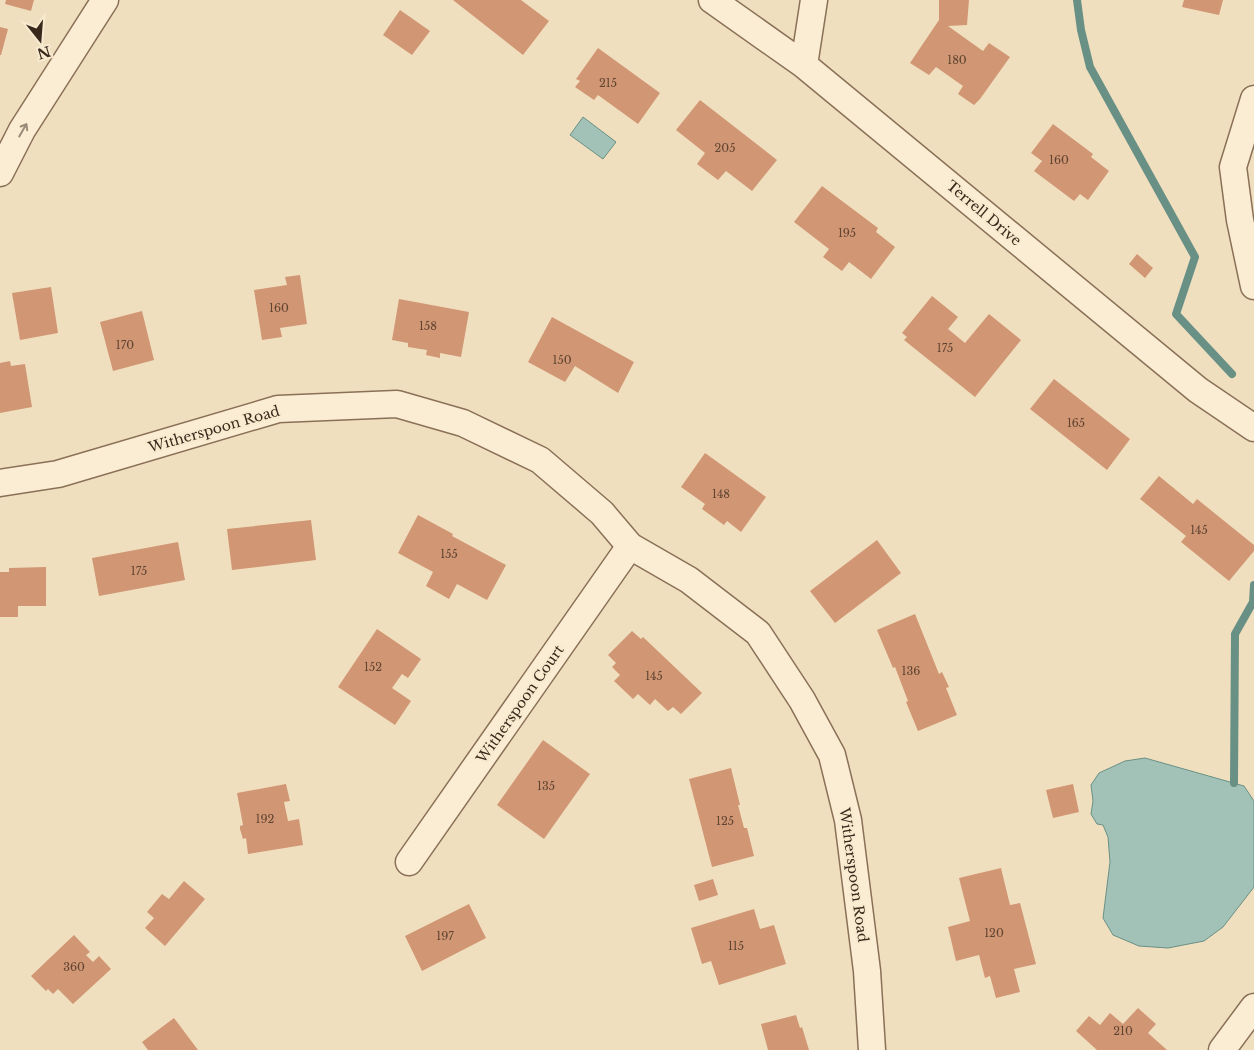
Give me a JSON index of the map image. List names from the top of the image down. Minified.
{"streets":{"street":["Terrell Drive","Witherspoon Road","Witherspoon Court"]},"crossings":[["Witherspoon Road","Witherspoon Court"]],"house_numbers":["180","215","205","160","195","160","158","170","175","150","165","148","145","155","175","152","136","145","135","192","125","120","197","115","360","210"],"north":"bottom"}
